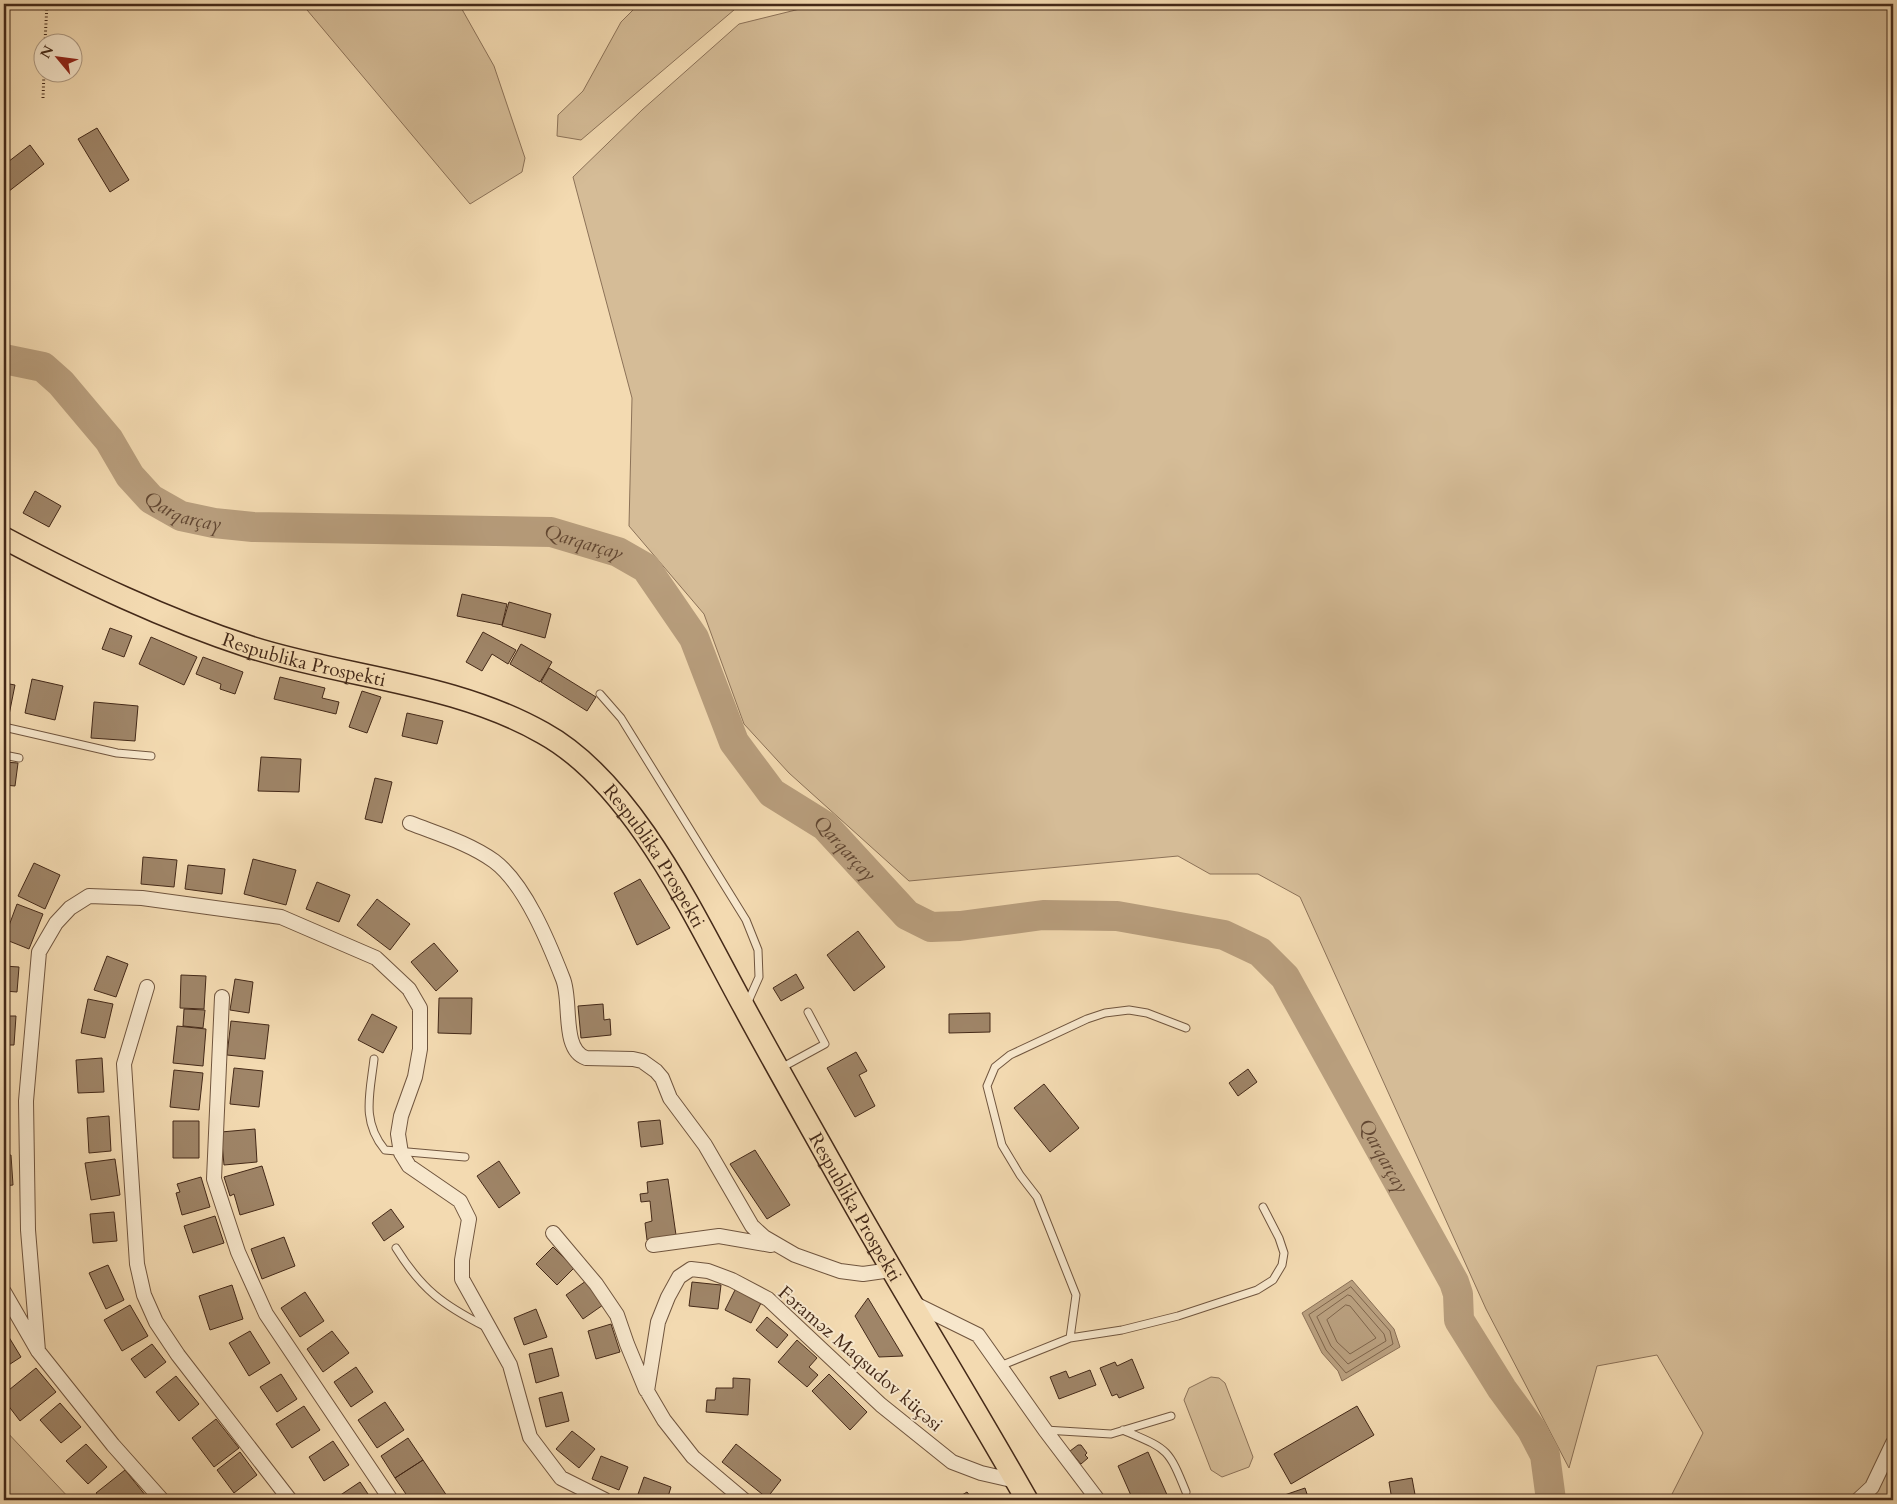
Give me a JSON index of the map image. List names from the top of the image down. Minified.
{"streets":{"main road":["Respublika Prospekti"],"street":["Fəraməz Maqsudov küçəsi"]},"crossings":[["Respublika Prospekti","Fəraməz Maqsudov küçəsi"]],"water":["Qarqarçay"],"north":"top left"}
